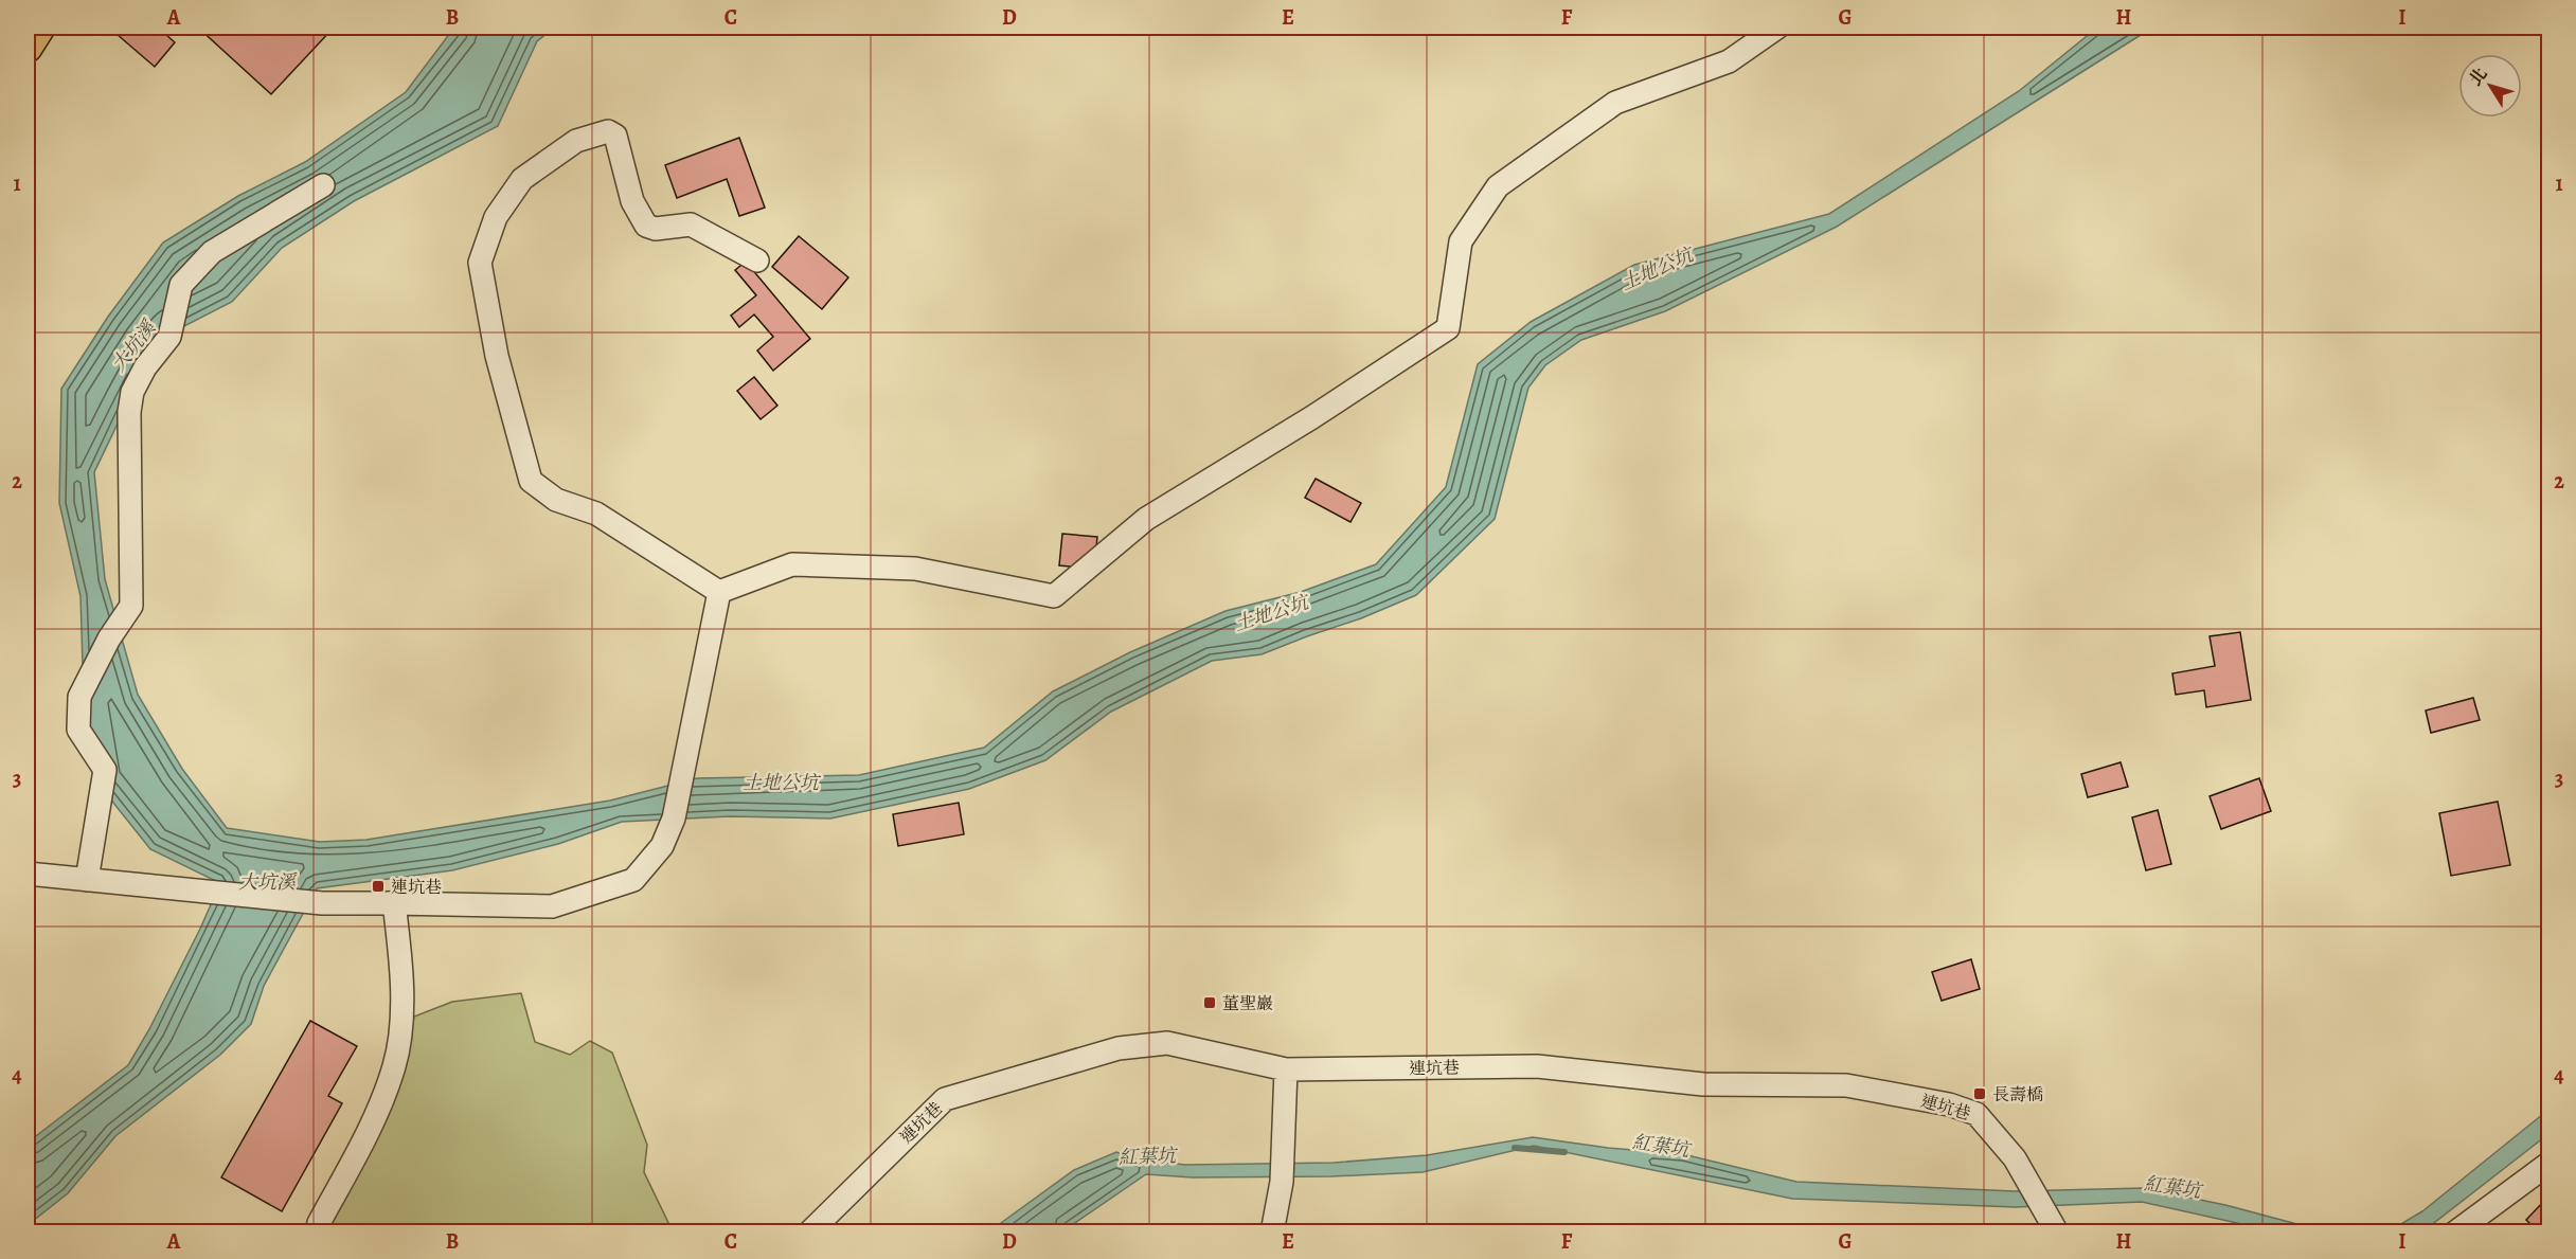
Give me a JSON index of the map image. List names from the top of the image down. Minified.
{"streets":{"street":["連坑巷"]},"water":["土地公坑","大坑溪","紅葉坑"],"places":{"transit":["連坑巷","董聖巖","長壽橋"]},"north":"top left","grid":{"columns":["A","B","C","D","E","F","G","H","I"],"rows":["1","2","3","4"]}}
